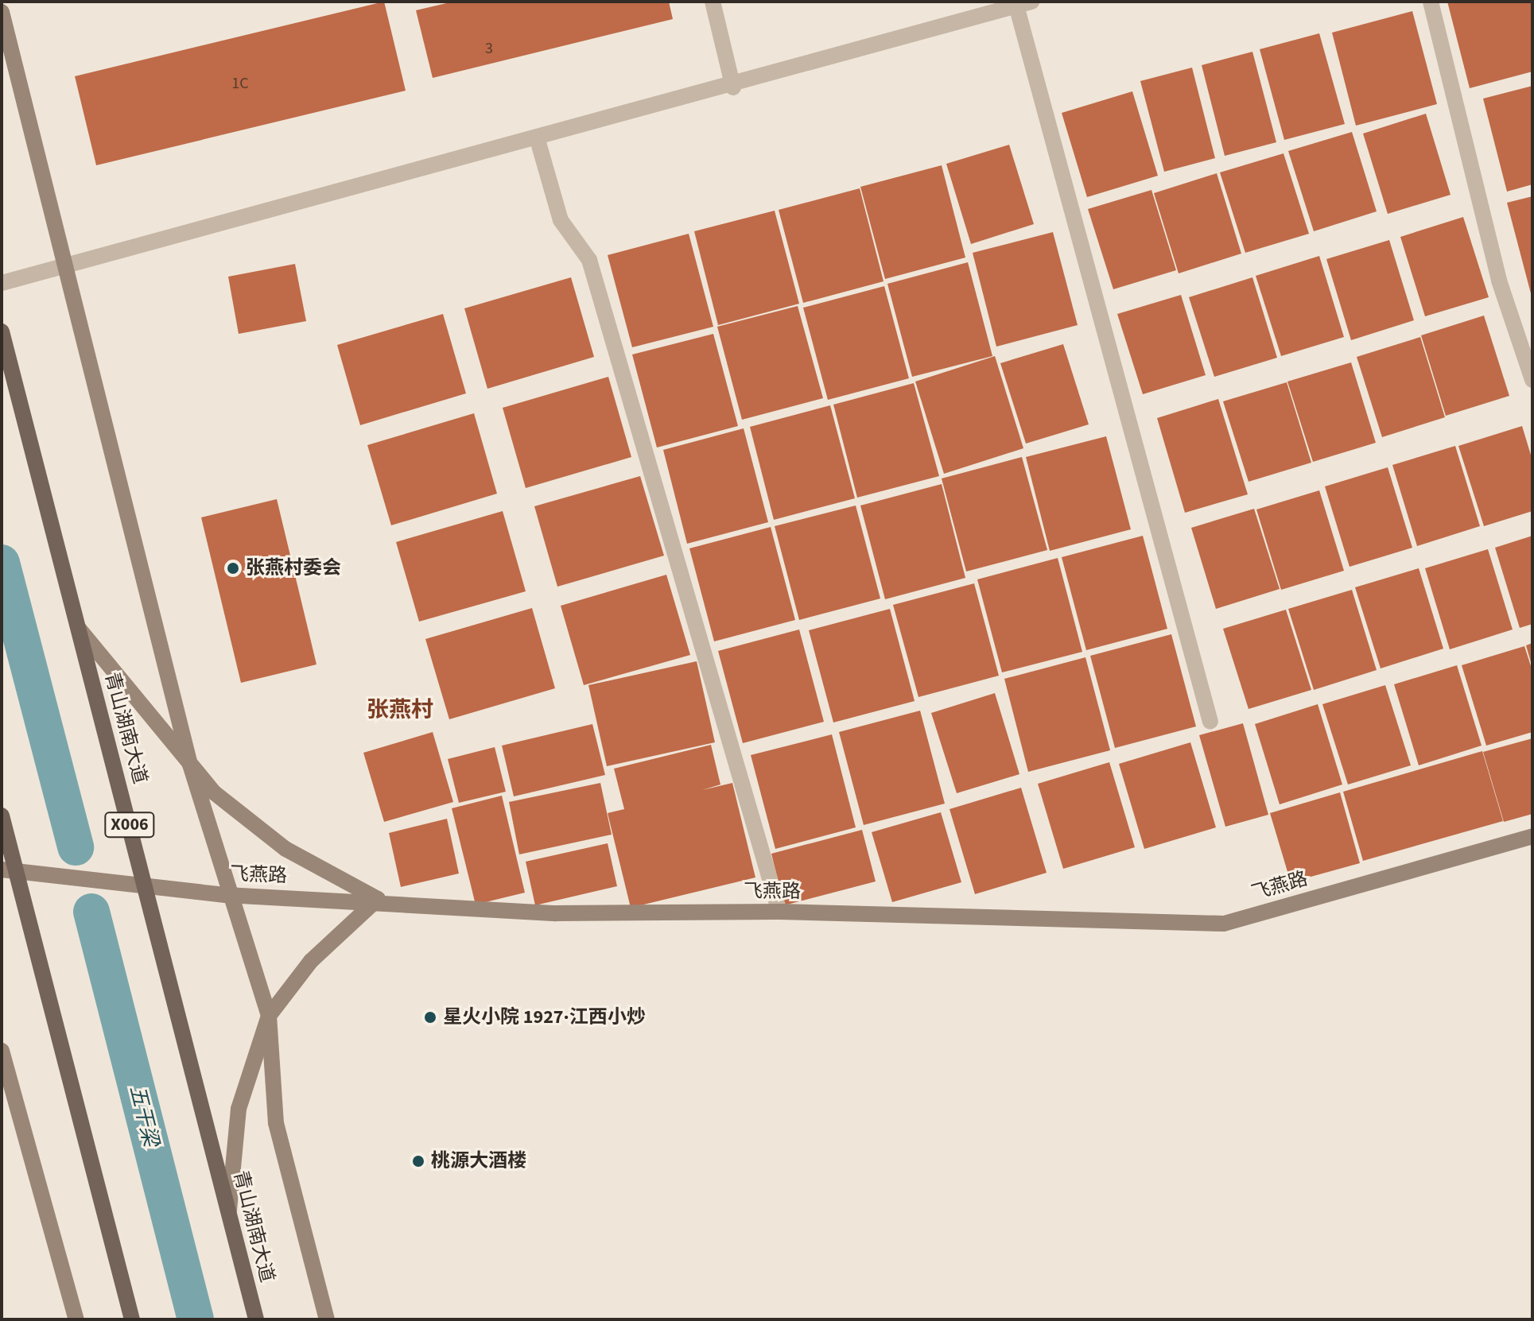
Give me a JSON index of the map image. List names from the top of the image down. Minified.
{"streets":{"main road":["青山湖南大道","X006","飞燕路"]},"crossings":[["青山湖南大道","飞燕路"]],"districts":["张燕村"],"water":["五干梁"],"places":["张燕村委会","星火小院 1927·江西小炒","桃源大酒楼"],"house_numbers":["3","1C"]}
